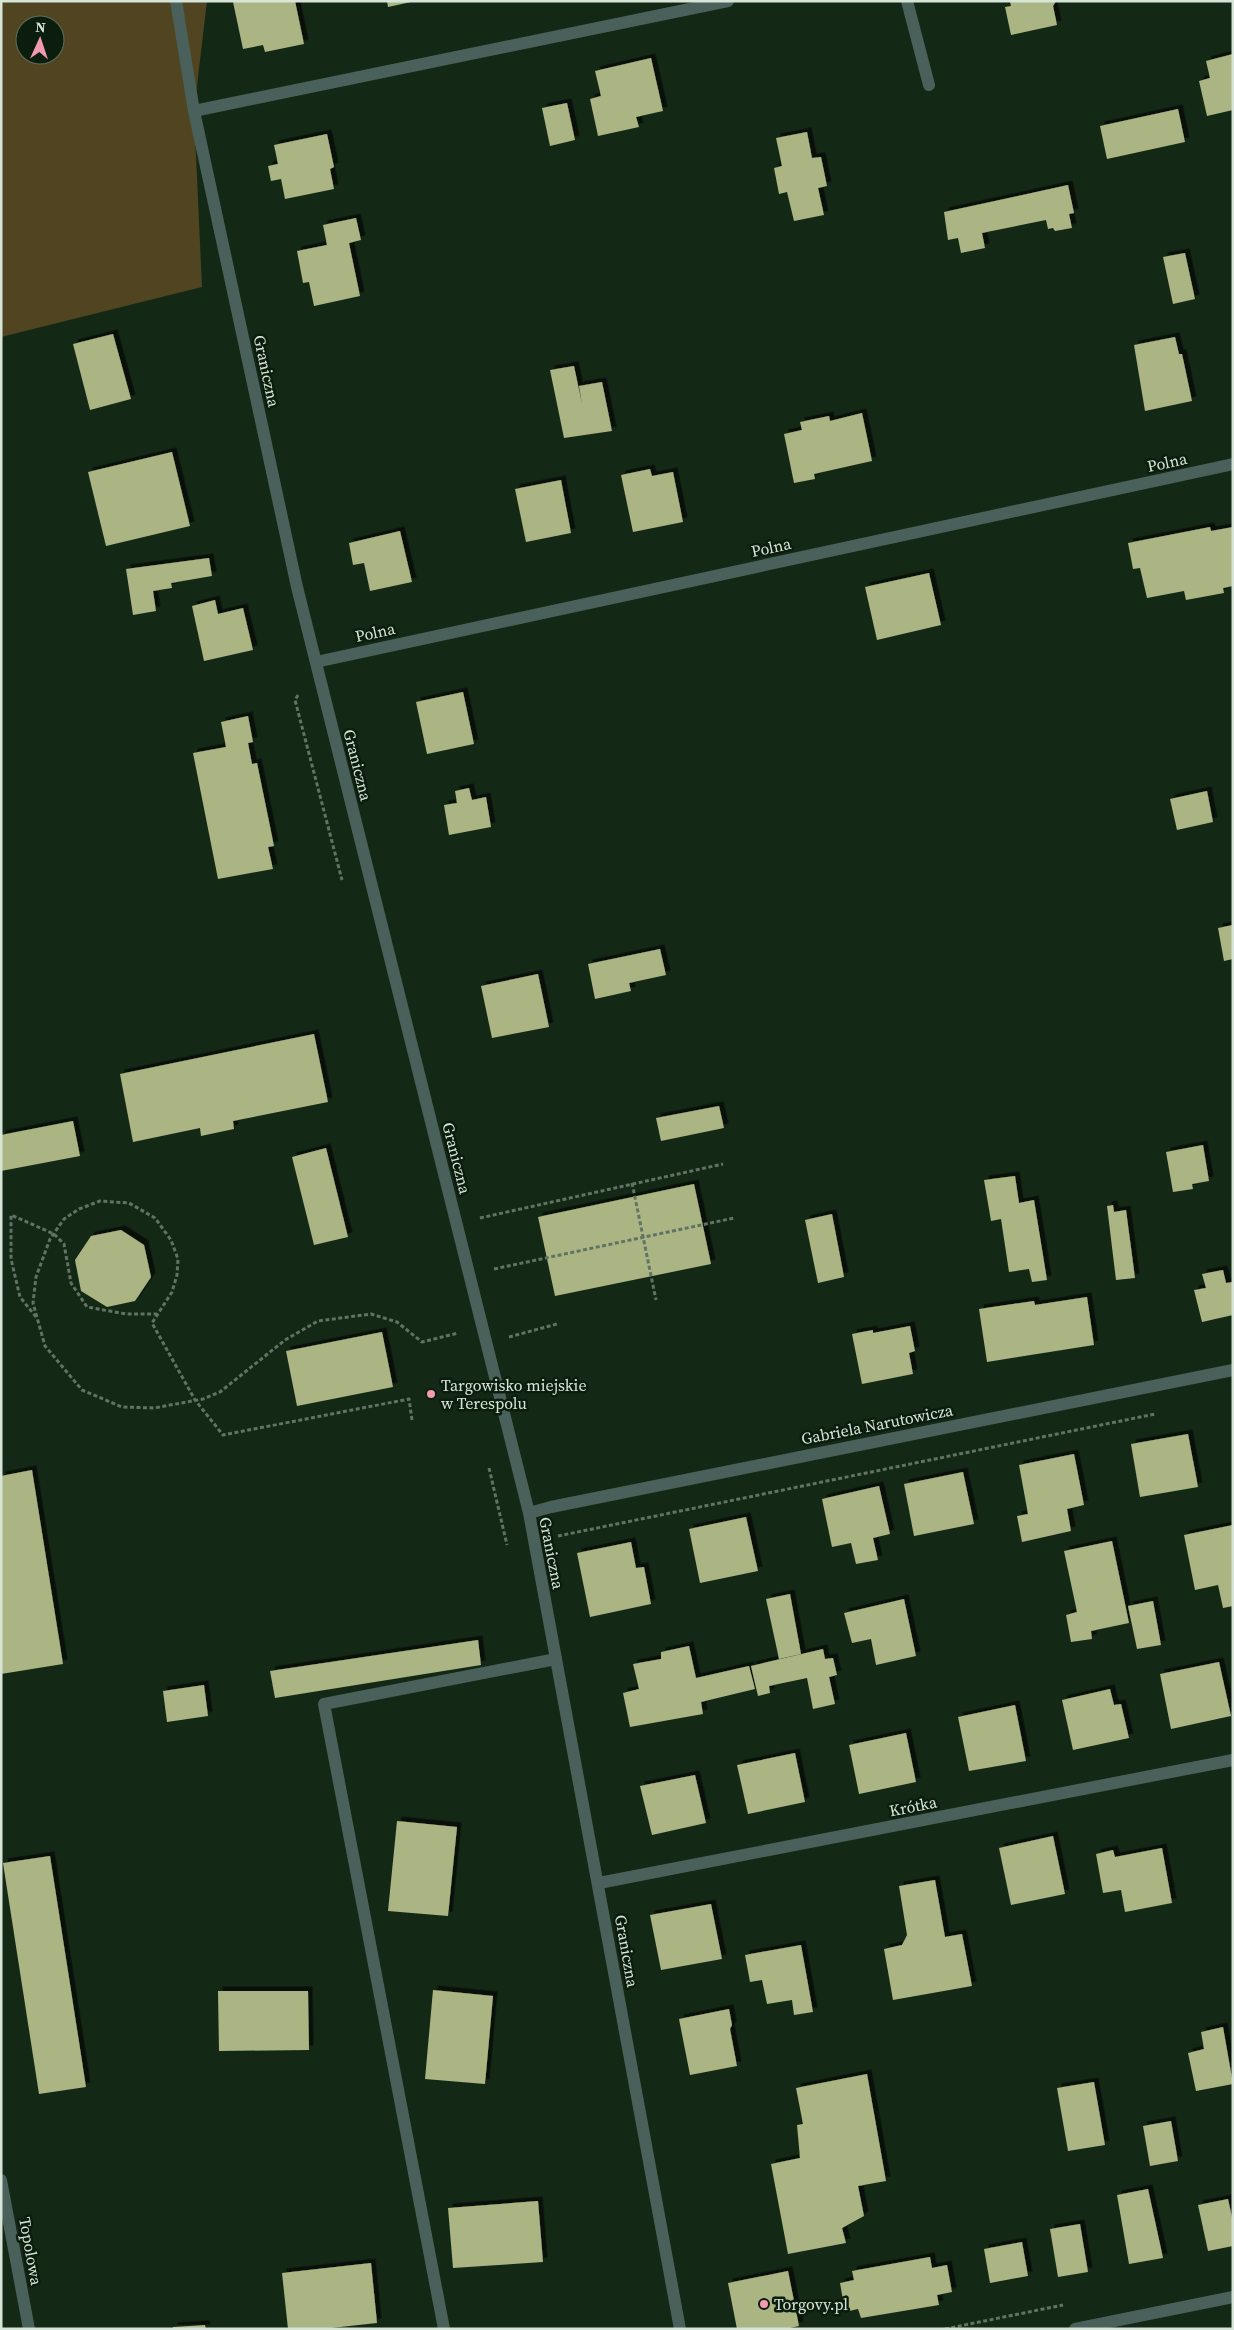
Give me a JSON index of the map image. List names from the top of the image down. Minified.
{"streets":{"street":["Graniczna","Polna","Gabriela Narutowicza","Krótka","Topolowa"]},"crossings":[["Graniczna","Polna"],["Graniczna","Gabriela Narutowicza"],["Graniczna","Krótka"]],"places":["Targowisko miejskie w Terespolu","Torgovy.pl"],"north":"top"}
